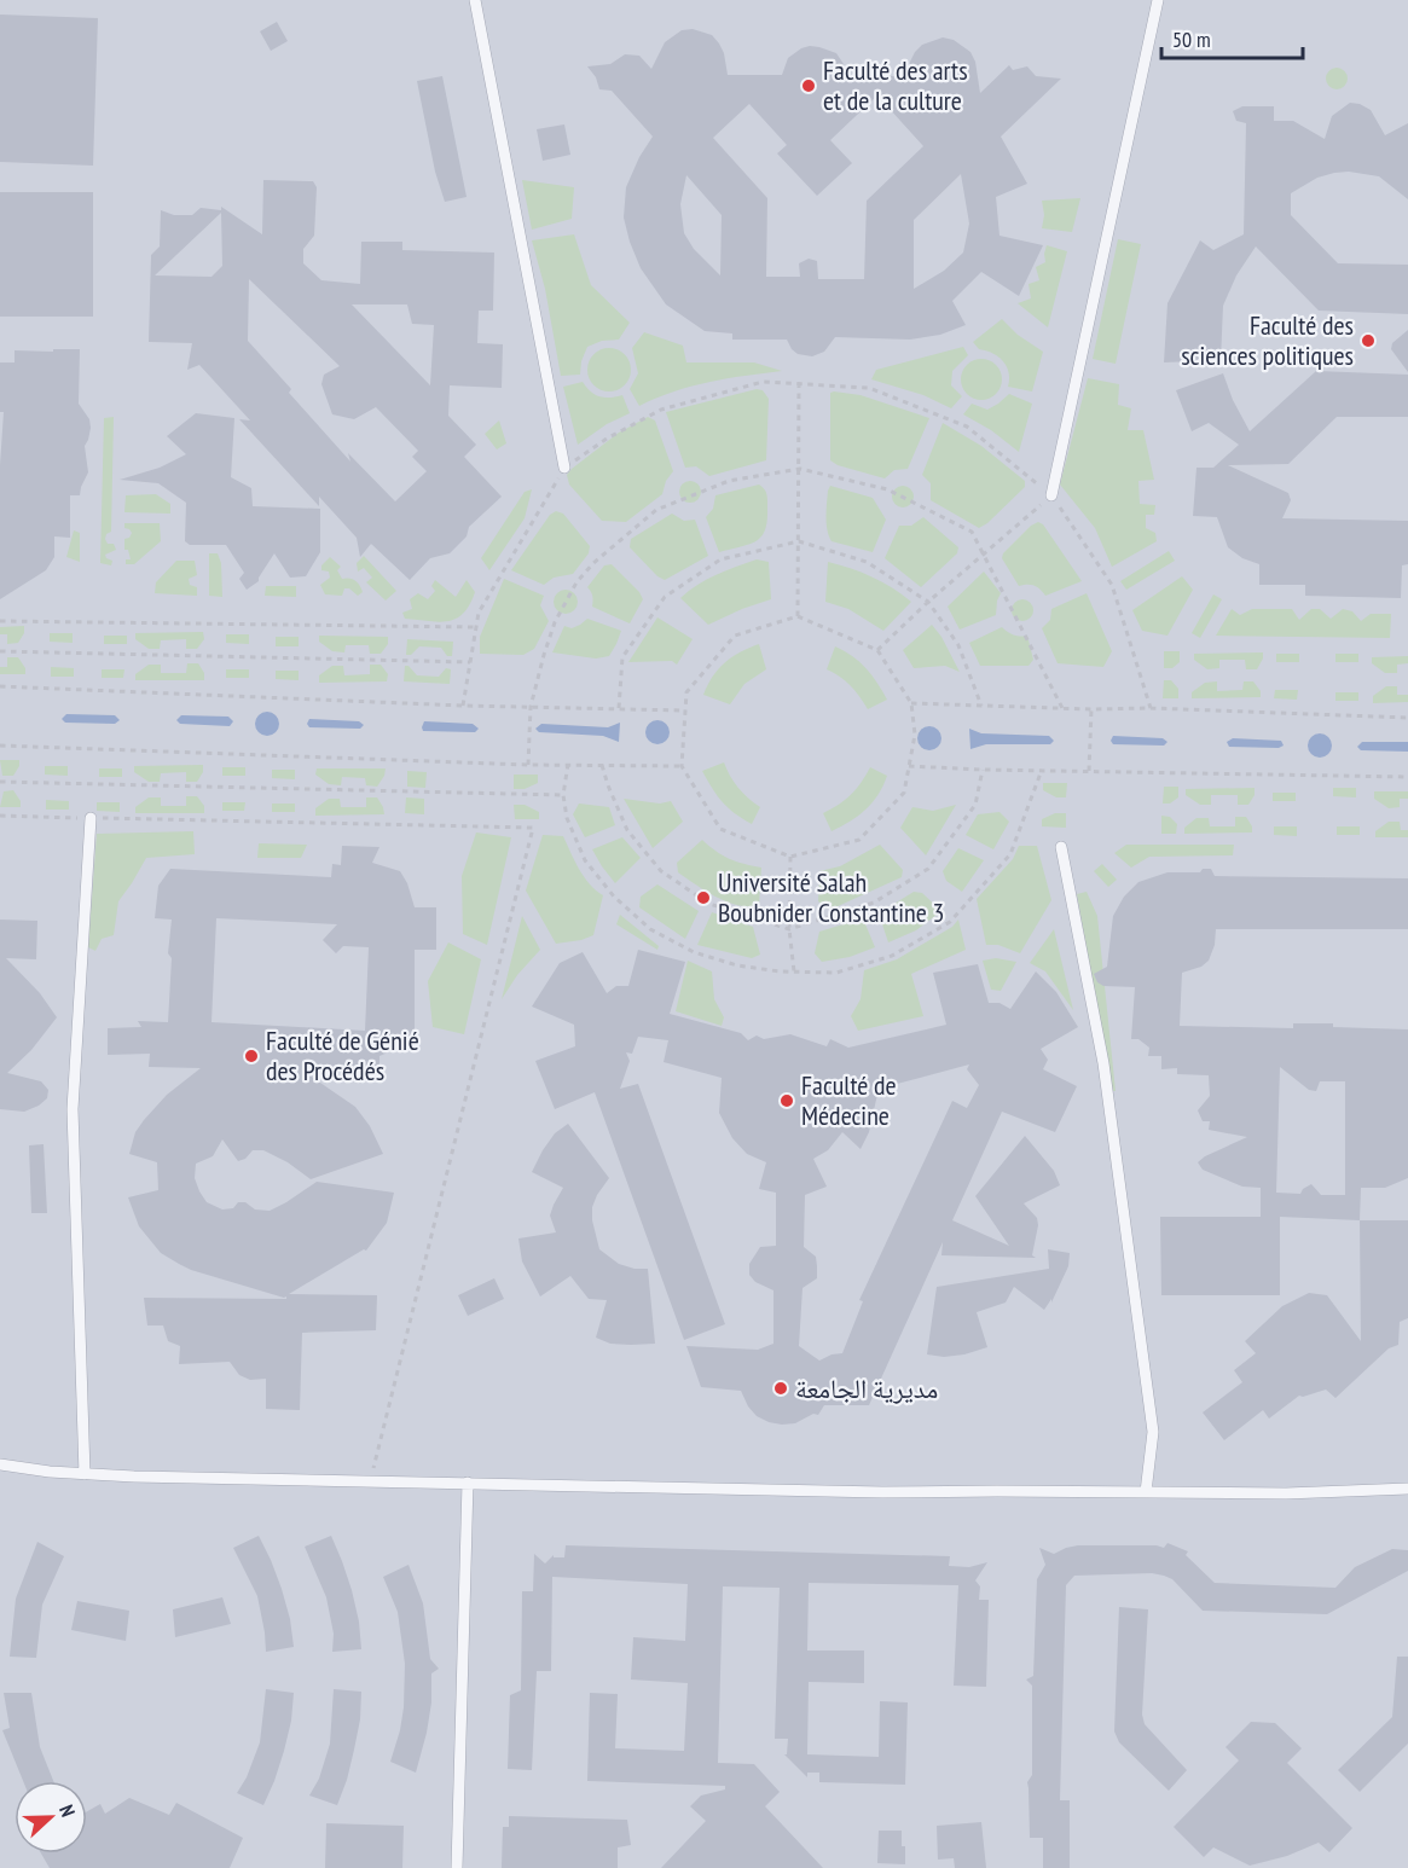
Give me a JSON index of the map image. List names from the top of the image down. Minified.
{"places":["Faculté des arts et de la culture","Faculté des sciences politiques","Université Salah Boubnider Constantine 3","Faculté de Génié des Procédés","Faculté de Médecine","مديرية الجامعة"],"scale_bar":"50 m","north":"right"}
